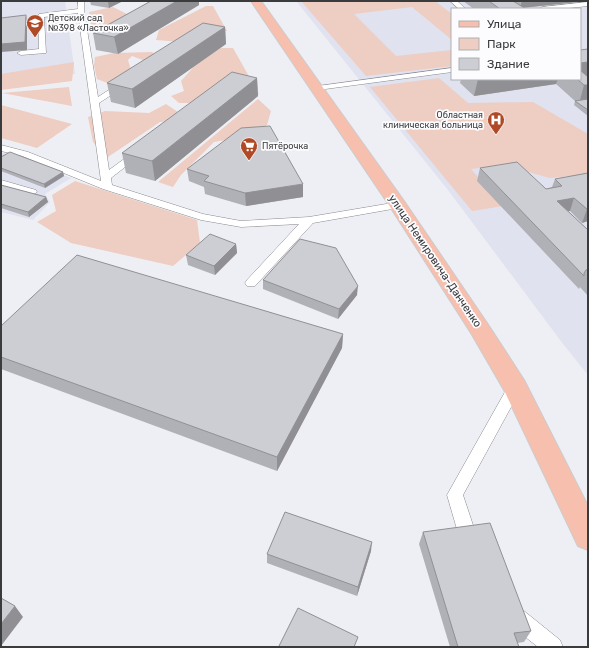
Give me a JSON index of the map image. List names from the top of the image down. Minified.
{"streets":{"main road":["улица Немировича-Данченко"]},"places":{"school or university":["Детский сад №398 «Ласточка»"],"hospital":["Областная клиническая больница"],"supermarket":["Пятёрочка"]},"legend":["Улица","Парк","Здание"]}
